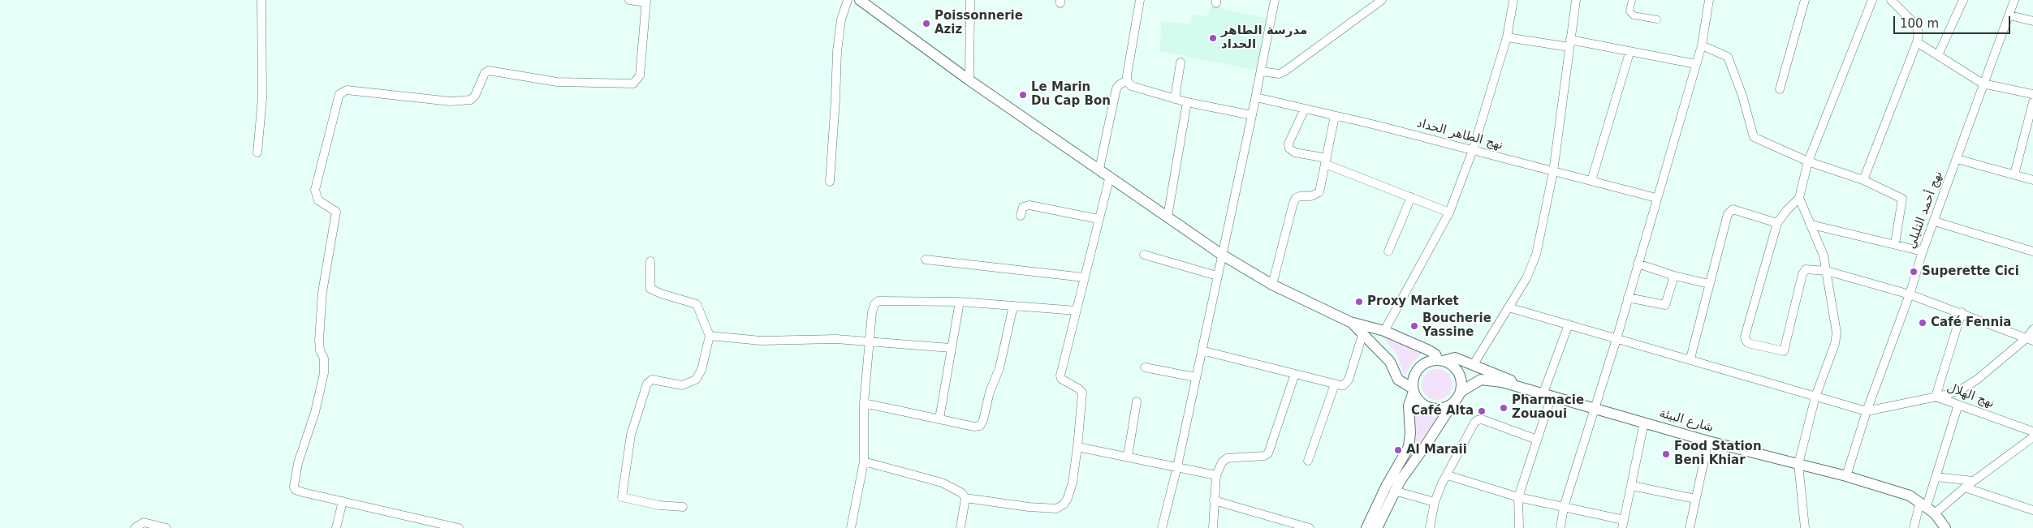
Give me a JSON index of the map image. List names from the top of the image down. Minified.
{"streets":{"street":["نهج الطاهر الحداد","نهج أحمد التليلي","نهج الهلال","شارع البيئة"]},"crossings":[["نهج أحمد التليلي","شارع البيئة"]],"places":["Poissonnerie Aziz","مدرسة الطاهر الحداد","Le Marin Du Cap Bon","Superette Cici","Proxy Market","Café Fennia","Boucherie Yassine","Pharmacie Zouaoui","Café Alta","Al Maraii","Food Station Beni Khiar"],"scale_bar":"100 m"}
